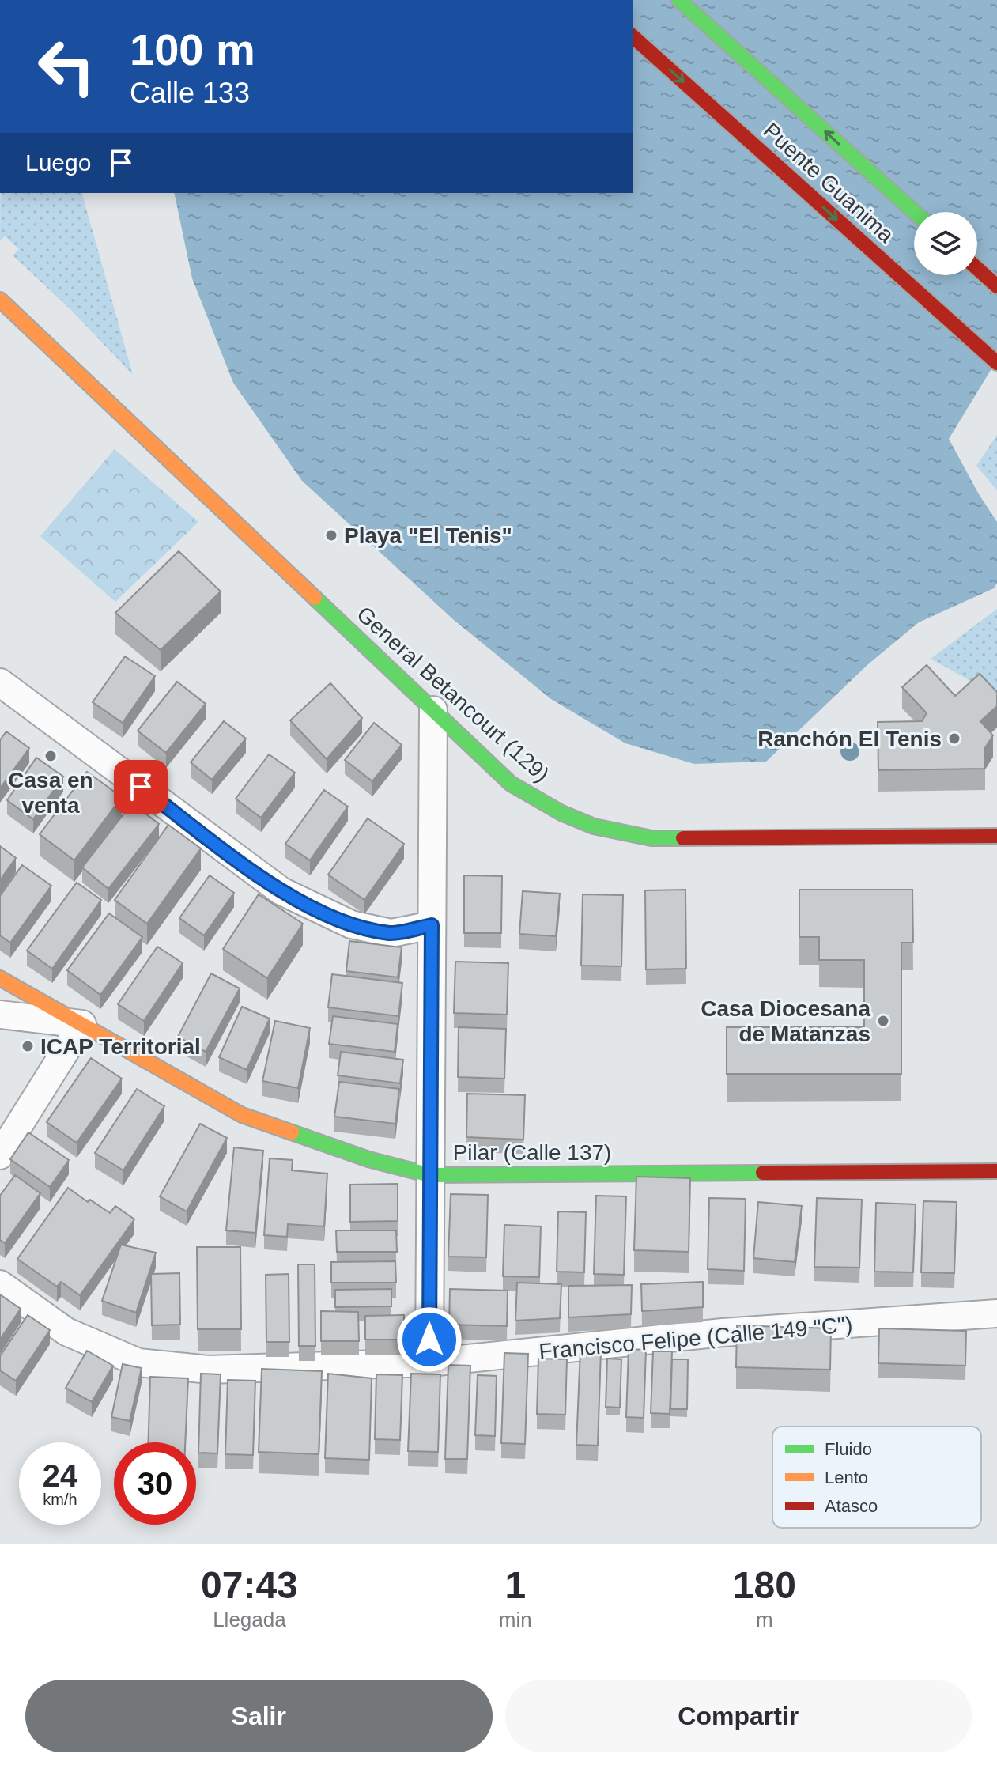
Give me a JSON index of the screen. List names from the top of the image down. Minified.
{"streets":{"main road":["Puente Guanima","General Betancourt (129)","Pilar (Calle 137)"],"street":["Francisco Felipe (Calle 149 \"C\")"]},"places":["Playa \"El Tenis\"","Ranchón El Tenis","Casa en venta","Casa Diocesana de Matanzas","ICAP Territorial"],"legend":["Fluido","Lento","Atasco"],"page":{"turn":["100 m","Calle 133"],"then":"Luego","speed":"24 km/h","limit":"30","eta":["07:43","Llegada","1","min","180","m"],"buttons":["Salir","Compartir"]}}
